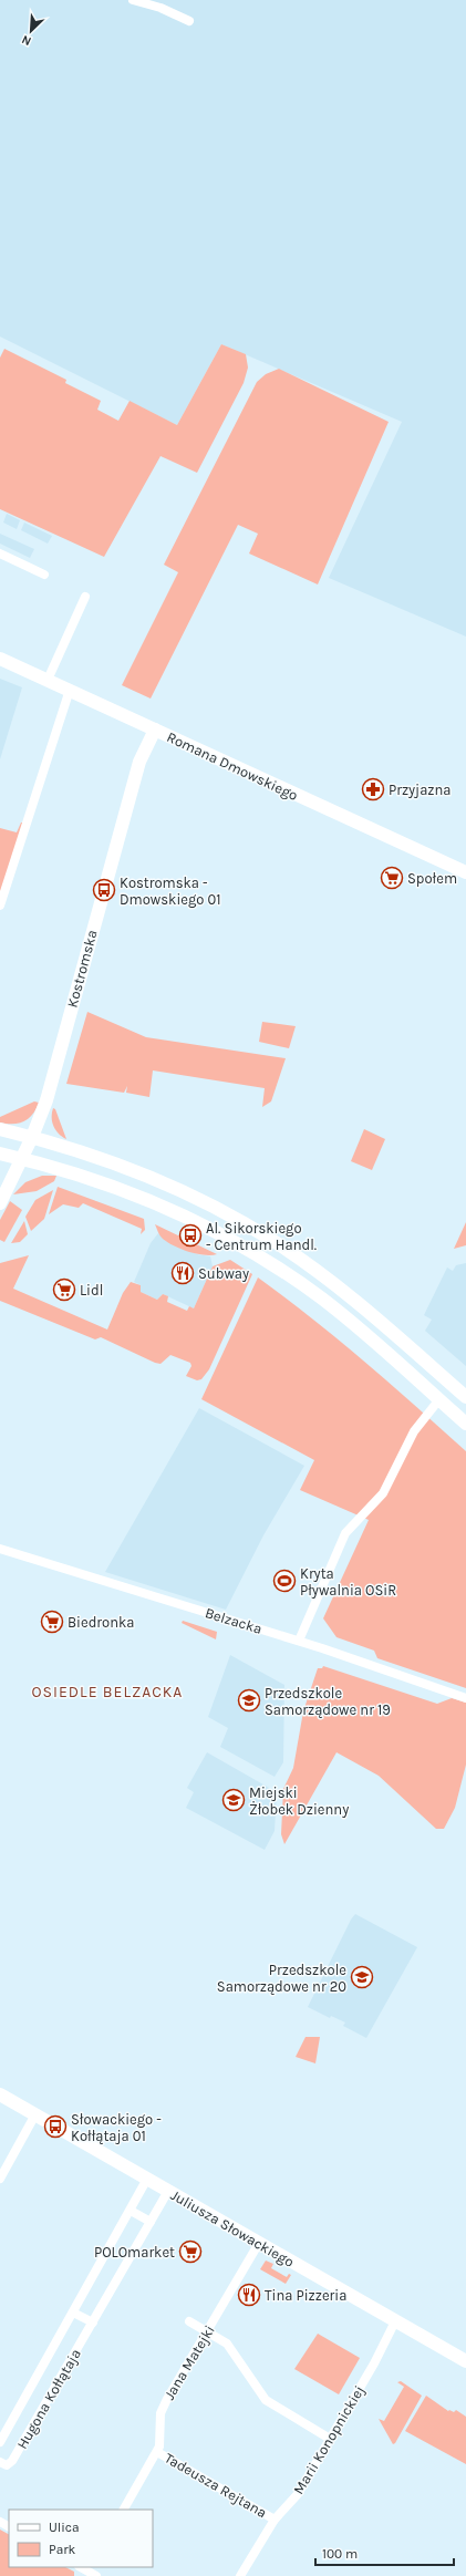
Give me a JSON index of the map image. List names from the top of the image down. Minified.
{"streets":{"street":["Romana Dmowskiego","Kostromska","Belzacka","Juliusza Słowackiego","Jana Matejki","Hugona Kołłątaja","Marii Konopnickiej","Tadeusza Rejtana"]},"crossings":[["Romana Dmowskiego","Kostromska"],["Juliusza Słowackiego","Jana Matejki"],["Juliusza Słowackiego","Hugona Kołłątaja"],["Juliusza Słowackiego","Marii Konopnickiej"],["Jana Matejki","Tadeusza Rejtana"],["Marii Konopnickiej","Tadeusza Rejtana"]],"districts":["OSIEDLE BELZACKA"],"places":{"pharmacy":["Przyjazna"],"supermarket":["Społem","Lidl","Biedronka","POLOmarket"],"bus stop":["Kostromska - Dmowskiego 01","Al. Sikorskiego - Centrum Handl.","Słowackiego - Kołłątaja 01"],"restaurant":["Subway","Tina Pizzeria"],"sports":["Kryta Pływalnia OSiR"],"school or university":["Przedszkole Samorządowe nr 19","Miejski Żłobek Dzienny","Przedszkole Samorządowe nr 20"]},"legend":["Ulica","Park"],"scale_bar":"100 m","north":"bottom left"}
